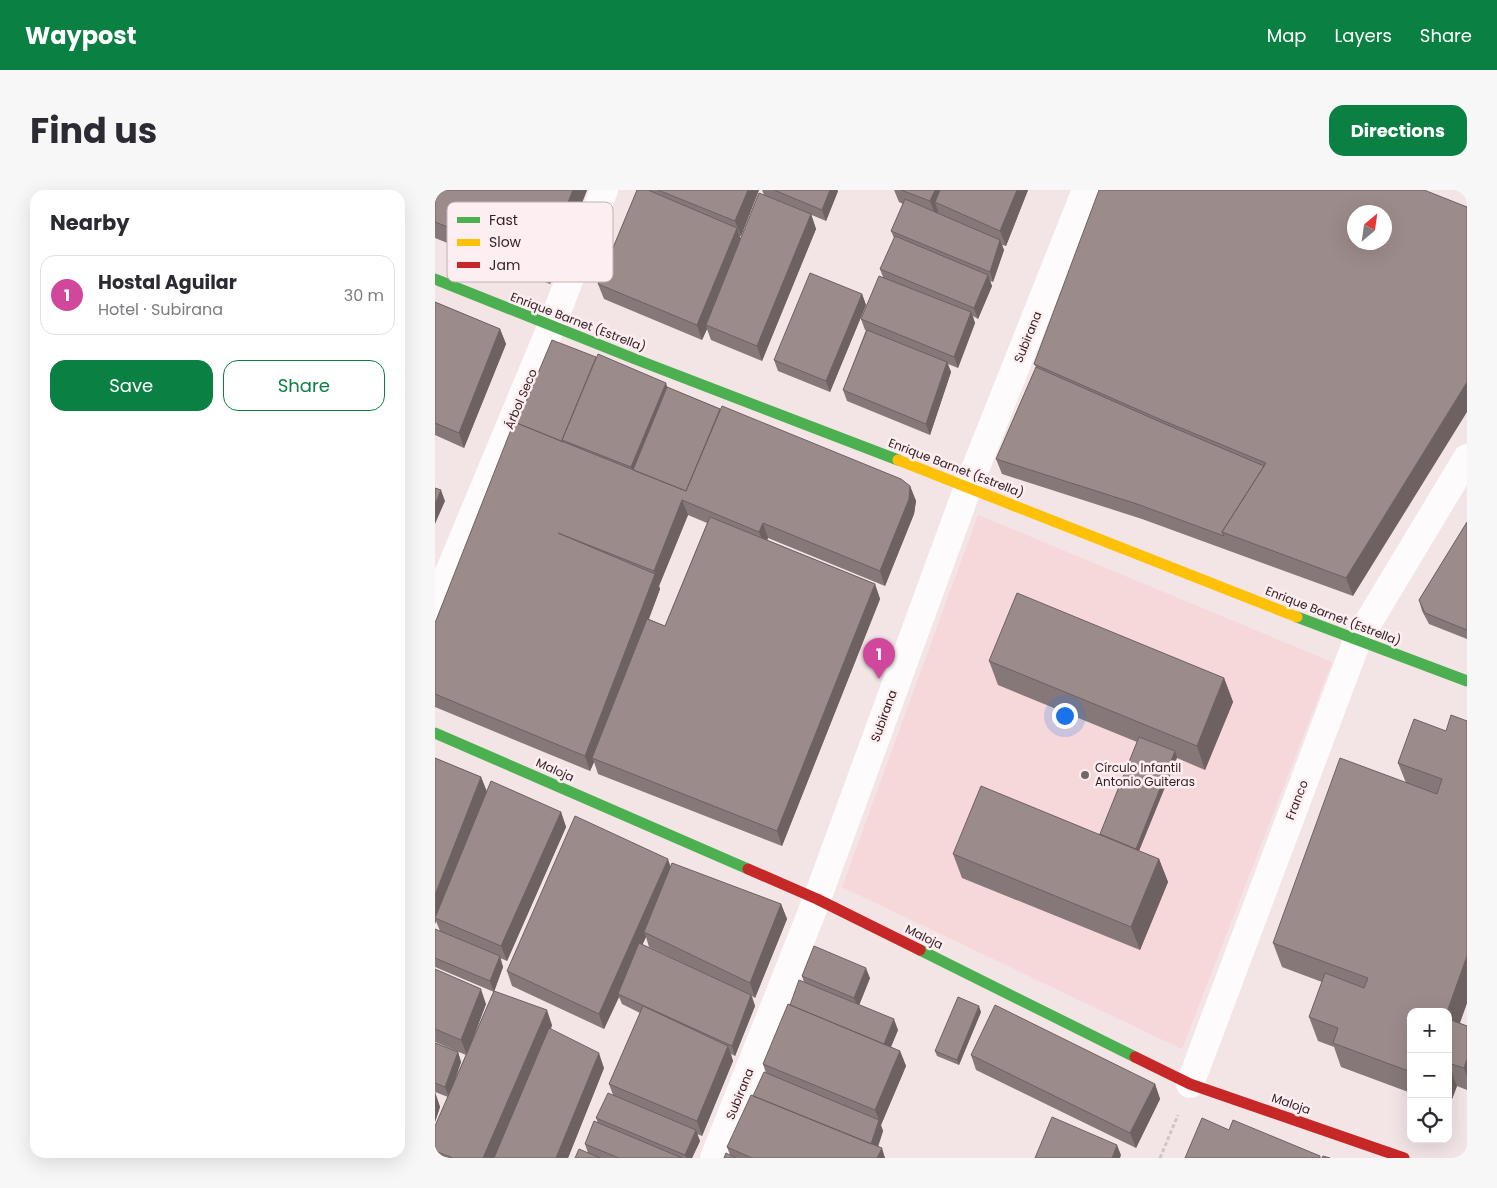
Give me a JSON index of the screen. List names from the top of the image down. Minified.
{"streets":{"street":["Enrique Barnet (Estrella)","Subirana","Árbol Seco","Maloja","Franco"]},"crossings":[["Enrique Barnet (Estrella)","Subirana"],["Enrique Barnet (Estrella)","Árbol Seco"],["Enrique Barnet (Estrella)","Franco"],["Subirana","Maloja"],["Maloja","Franco"]],"places":["Círculo Infantil Antonio Guiteras"],"legend":["Fast","Slow","Jam"],"north":"top right","page":{"header":"Waypost","nav":["Map","Layers","Share"],"title":"Find us","buttons":["Directions",["Save","Share"]],"heading":"Nearby","list":[{"mark":"1","name":"Hostal Aguilar","note":"Hotel · Subirana","value":"30 m"}],"pins":"1","map_buttons":["+","−"]}}
